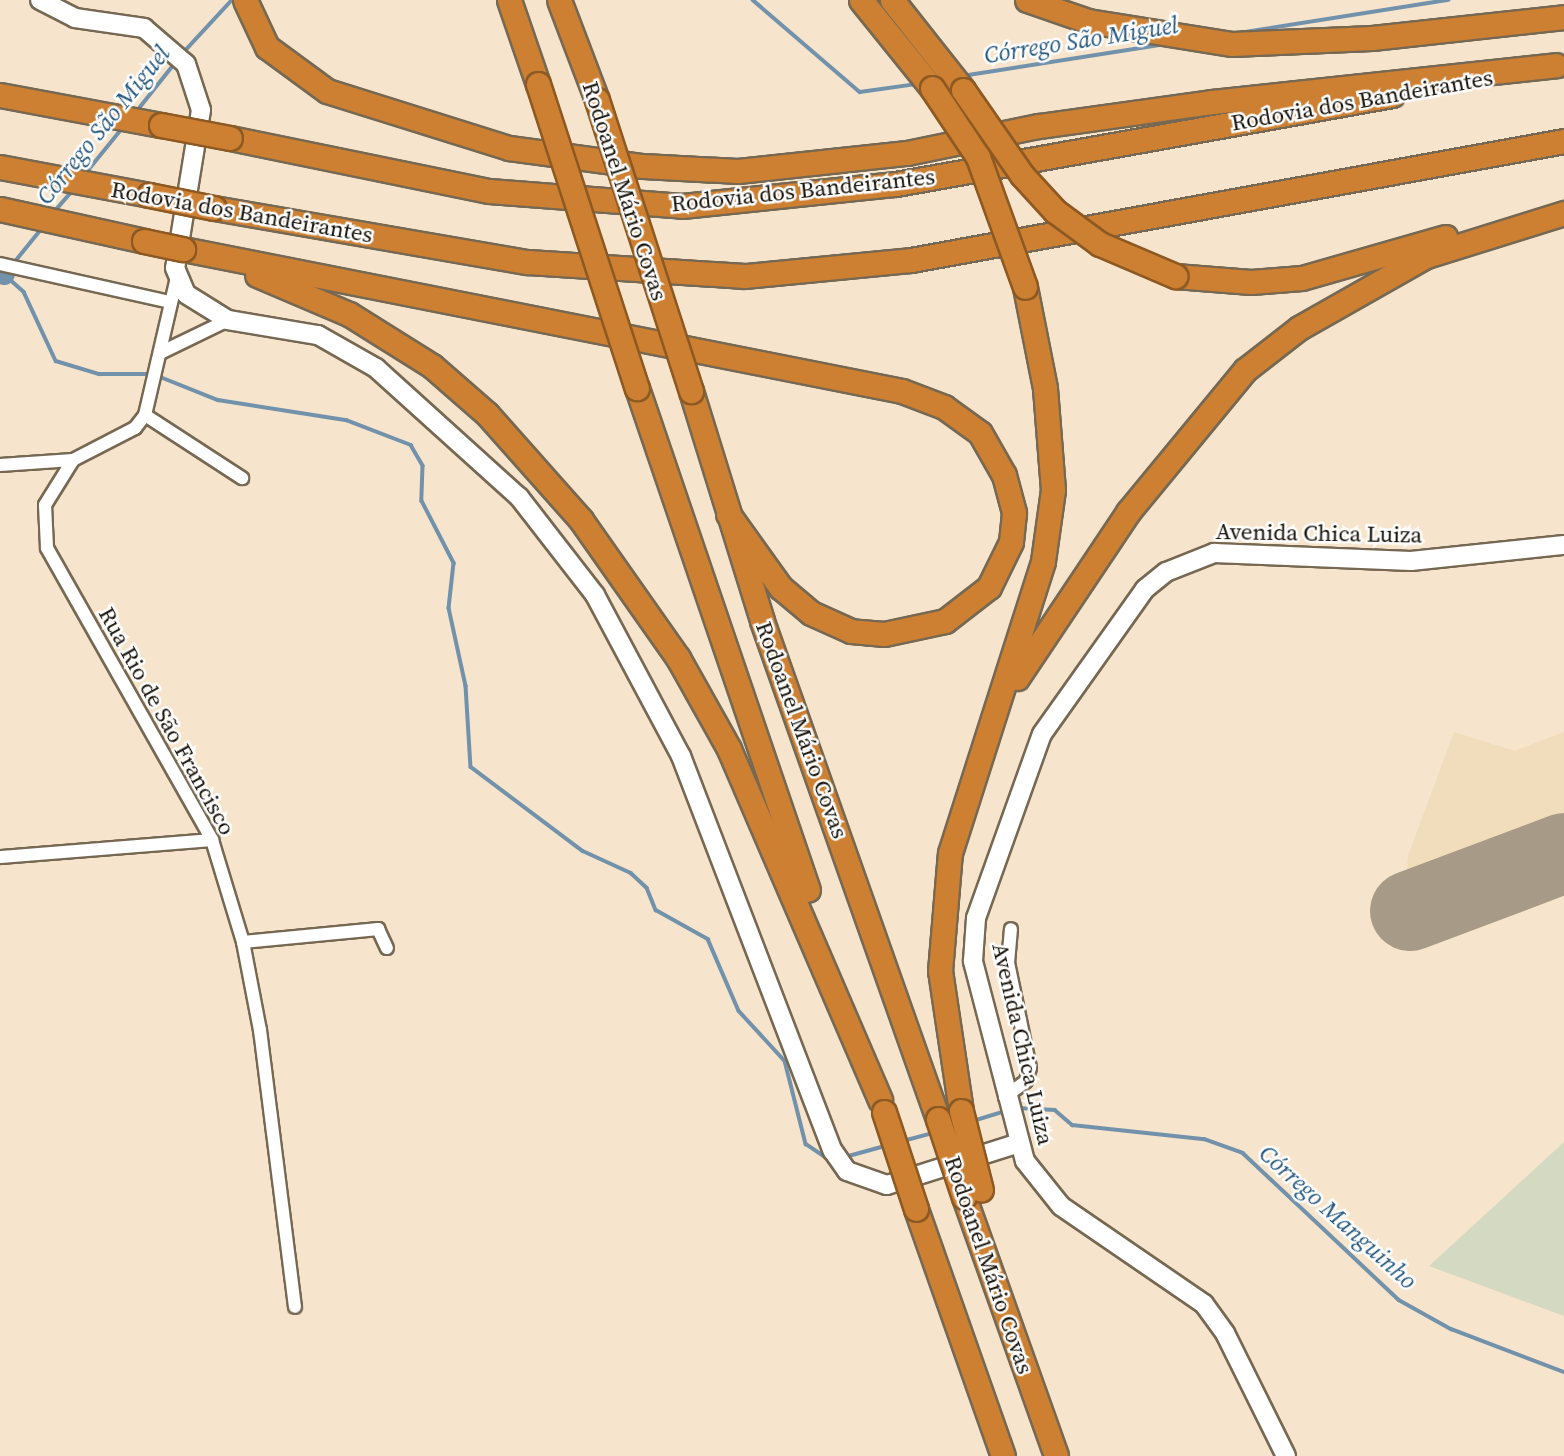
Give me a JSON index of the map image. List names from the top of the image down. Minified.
{"streets":{"highway":["Rodovia dos Bandeirantes","Rodoanel Mário Covas"],"main road":["Avenida Chica Luiza"],"street":["Rua Rio de São Francisco"]},"water":["Córrego São Miguel","Córrego Manguinho"]}
